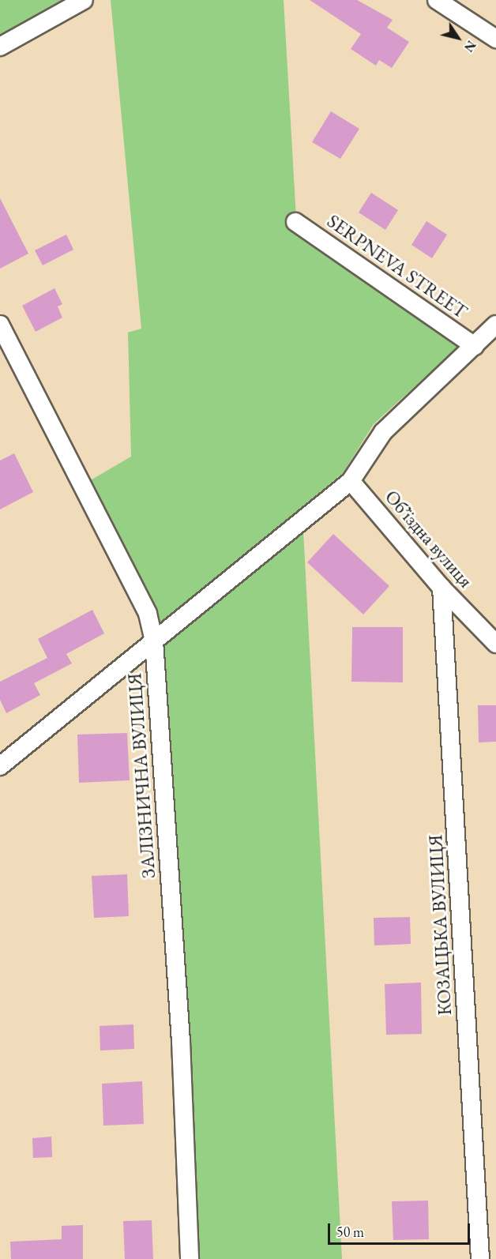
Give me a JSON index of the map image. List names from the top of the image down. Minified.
{"streets":{"street":["SERPNEVA STREET","Обʼїздна вулиця","ЗАЛІЗНИЧНА ВУЛИЦЯ","КОЗАЦЬКА ВУЛИЦЯ"]},"crossings":[["Обʼїздна вулиця","КОЗАЦЬКА ВУЛИЦЯ"]],"scale_bar":"50 m","north":"bottom right"}
